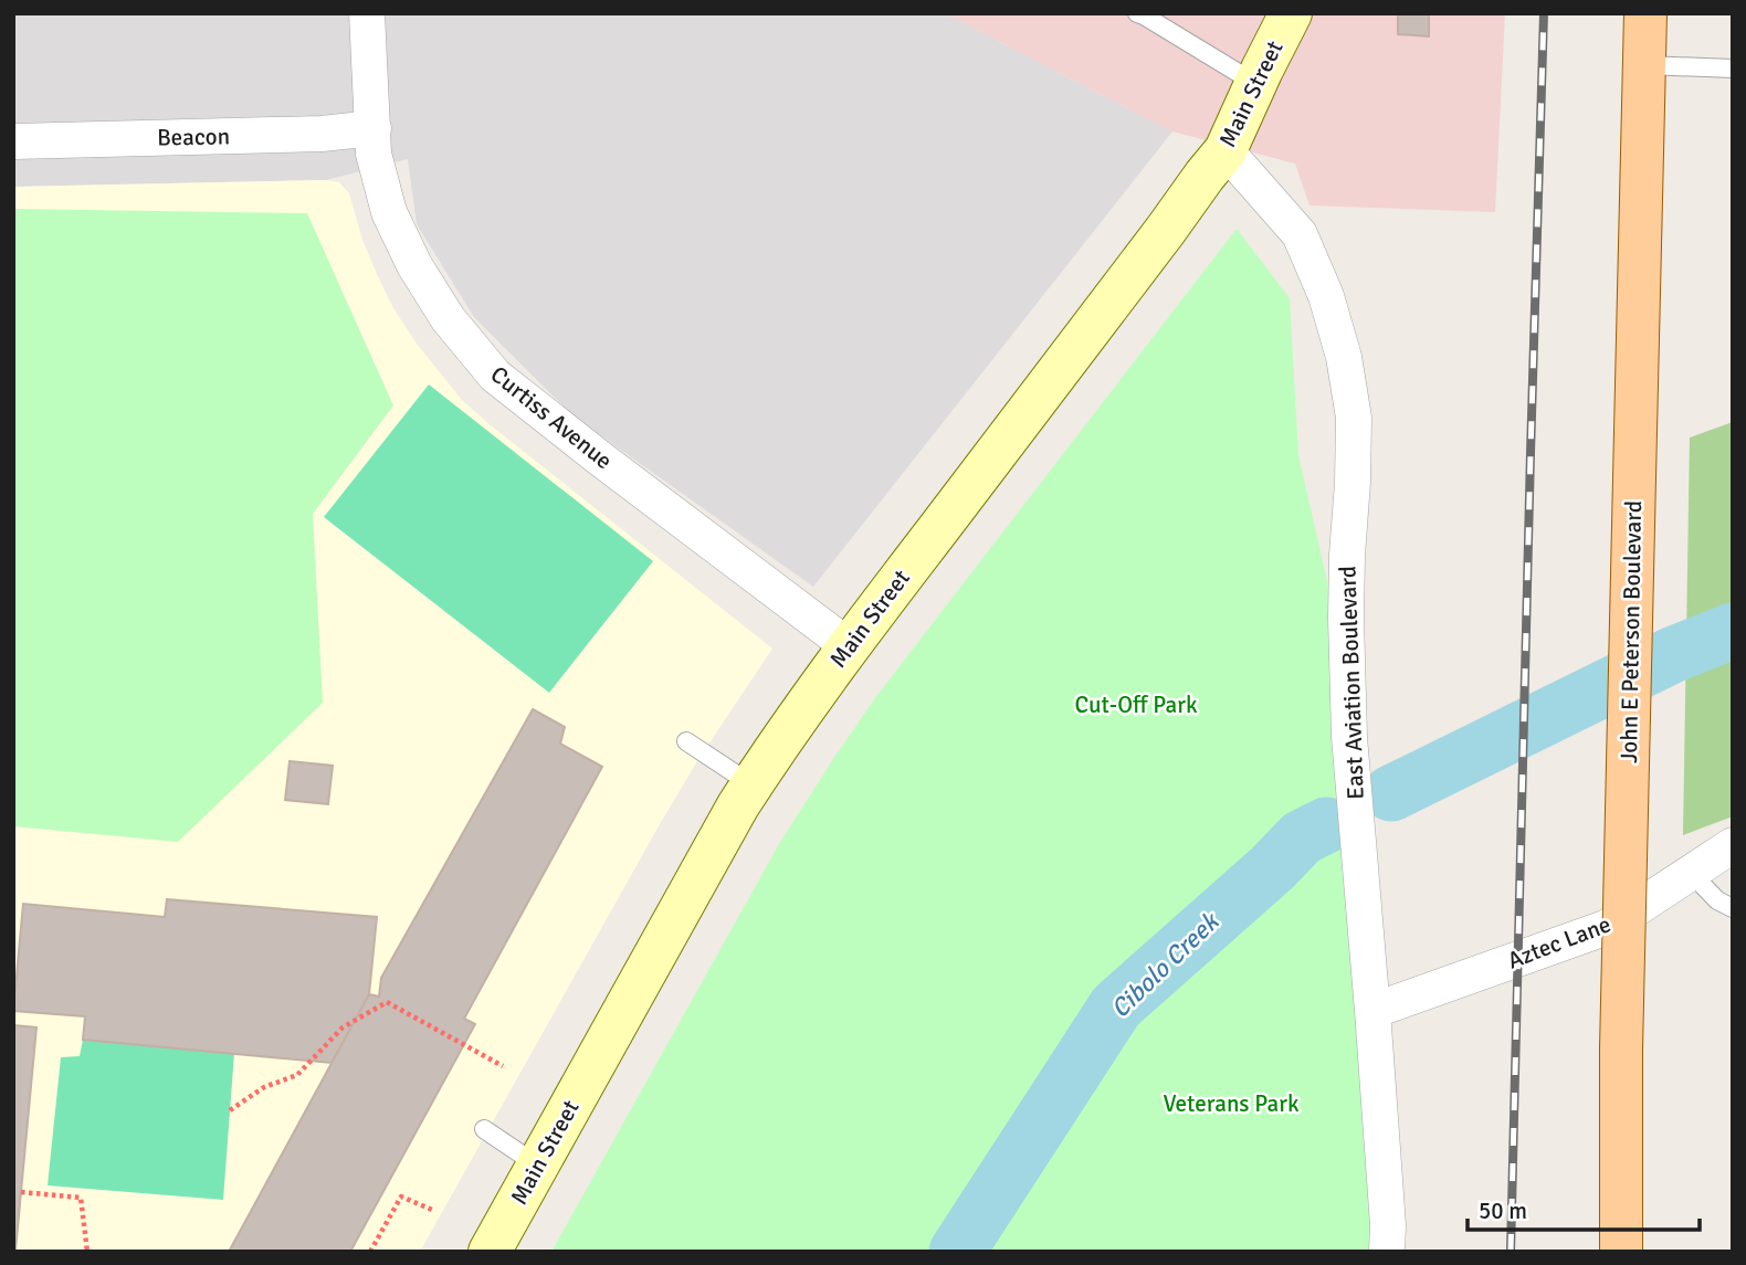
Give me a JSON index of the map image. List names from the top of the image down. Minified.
{"streets":{"main road":["Main Street","John E Peterson Boulevard"],"street":["Beacon","Curtiss Avenue","East Aviation Boulevard","Aztec Lane"]},"crossings":[["Main Street","Curtiss Avenue"],["Main Street","East Aviation Boulevard"],["Beacon","Curtiss Avenue"],["East Aviation Boulevard","Aztec Lane"]],"water":["Cibolo Creek"],"parks":["Cut-Off Park","Veterans Park"],"scale_bar":"50 m"}
